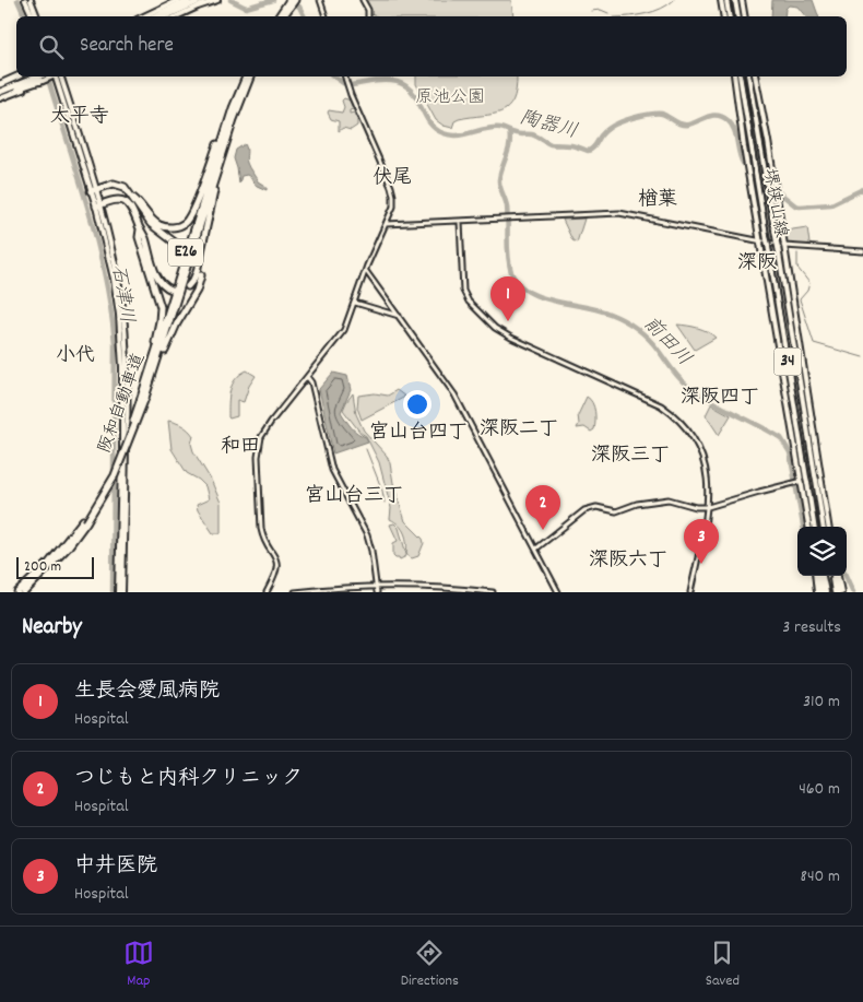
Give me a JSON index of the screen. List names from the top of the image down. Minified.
{"streets":{"highway":["E26","阪和自動車道"],"main road":["堺狭山線","34"]},"districts":["太平寺","伏尾","楢葉","深阪","小代","深阪四丁","深阪二丁","宮山台四丁","和田","深阪三丁","宮山台三丁","深阪六丁"],"water":["陶器川","石津川","前田川"],"parks":["原池公園"],"scale_bar":"200 m","page":{"search":"Search here","pins":["1","2","3"],"scale":"200 m","heading":["Nearby","3 results"],"list":[{"mark":"1","name":"生長会愛風病院","note":"Hospital","value":"310 m"},{"mark":"2","name":"つじもと内科クリニック","note":"Hospital","value":"460 m"},{"mark":"3","name":"中井医院","note":"Hospital","value":"840 m"}],"nav":["Map","Directions","Saved"]}}
